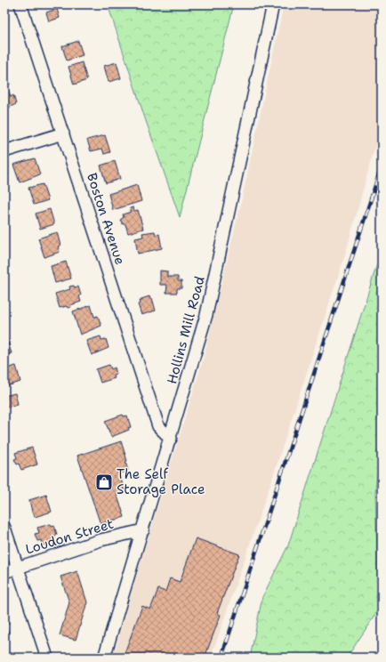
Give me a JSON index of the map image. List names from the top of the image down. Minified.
{"streets":{"street":["Boston Avenue","Hollins Mill Road","Loudon Street"]},"crossings":[["Boston Avenue","Hollins Mill Road"],["Hollins Mill Road","Loudon Street"]],"places":{"shop":["The Self Storage Place"]}}
